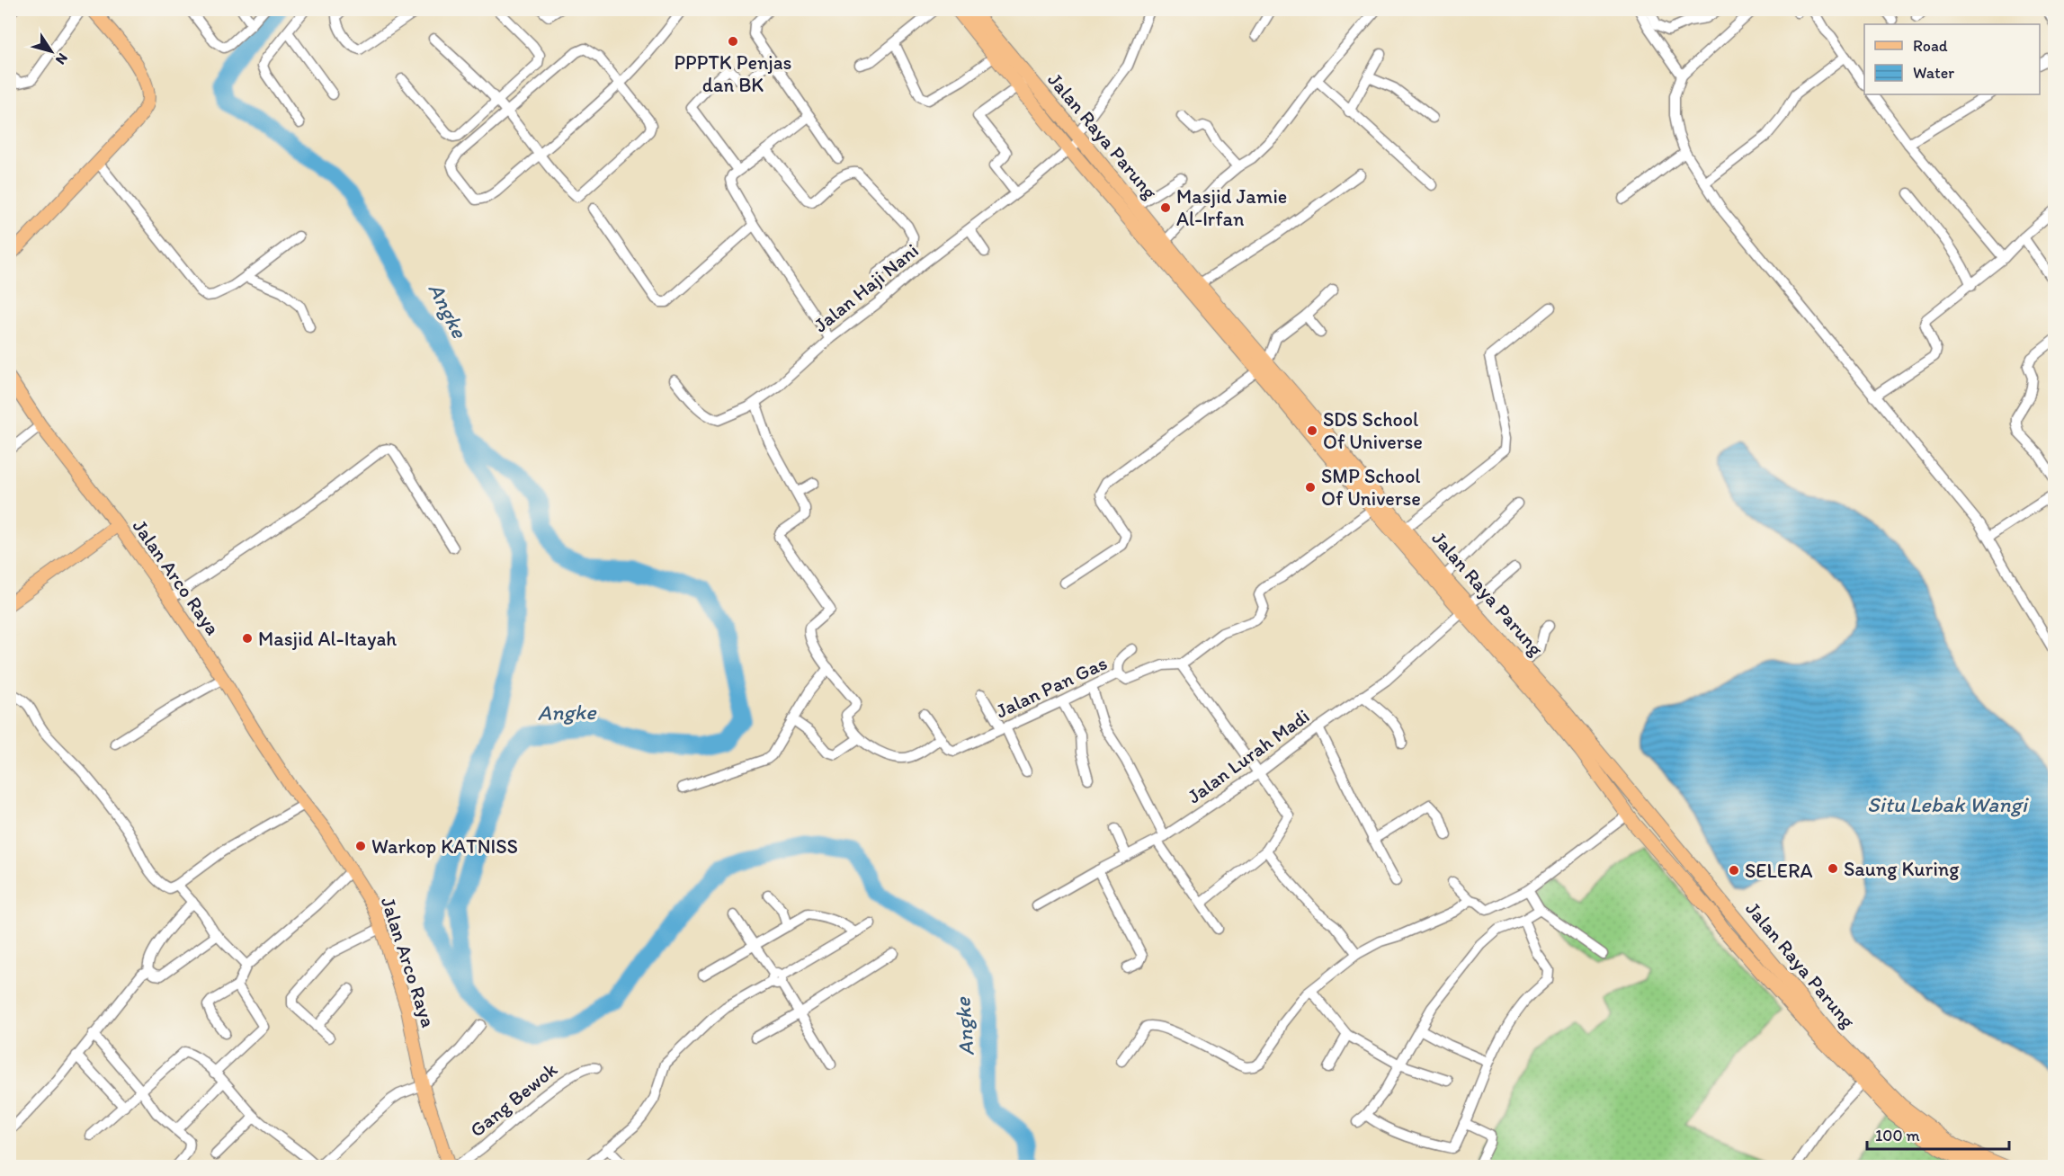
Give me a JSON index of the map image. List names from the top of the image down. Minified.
{"streets":{"highway":["Jalan Raya Parung"],"main road":["Jalan Arco Raya"],"street":["Jalan Haji Nani","Jalan Pan Gas","Jalan Lurah Madi","Gang Bewok"]},"crossings":[["Jalan Raya Parung","Jalan Haji Nani"],["Jalan Raya Parung","Jalan Pan Gas"],["Jalan Raya Parung","Jalan Lurah Madi"]],"water":["Angke","Situ Lebak Wangi"],"places":["PPPTK Penjas dan BK","Masjid Jamie Al-Irfan","SDS School Of Universe","SMP School Of Universe","Masjid Al-Itayah","Warkop KATNISS","Saung Kuring","SELERA"],"legend":["Road","Water"],"scale_bar":"100 m","north":"bottom right"}
